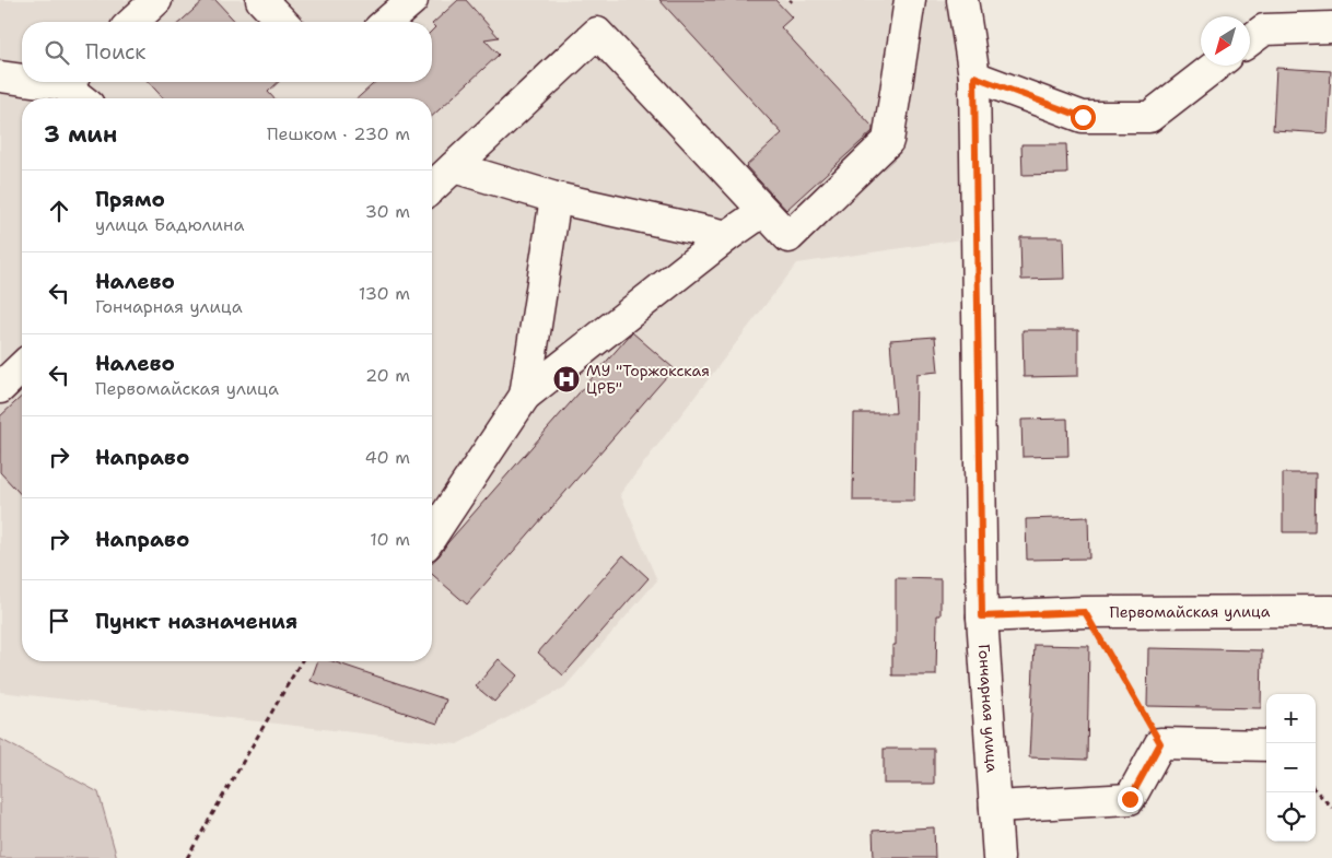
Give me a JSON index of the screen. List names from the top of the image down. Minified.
{"streets":{"street":["Первомайская улица","Гончарная улица"]},"crossings":[["Первомайская улица","Гончарная улица"]],"places":{"hospital":["МУ \"Торжокская ЦРБ\""]},"north":"bottom left","page":{"search":"Поиск","heading":["3 мин","Пешком · 230 m"],"list":[["Прямо","улица Бадюлина","30 m"],["Налево","Гончарная улица","130 m"],["Налево","Первомайская улица","20 m"],["Направо","40 m"],["Направо","10 m"],"Пункт назначения"],"map_buttons":["+","−"]}}
